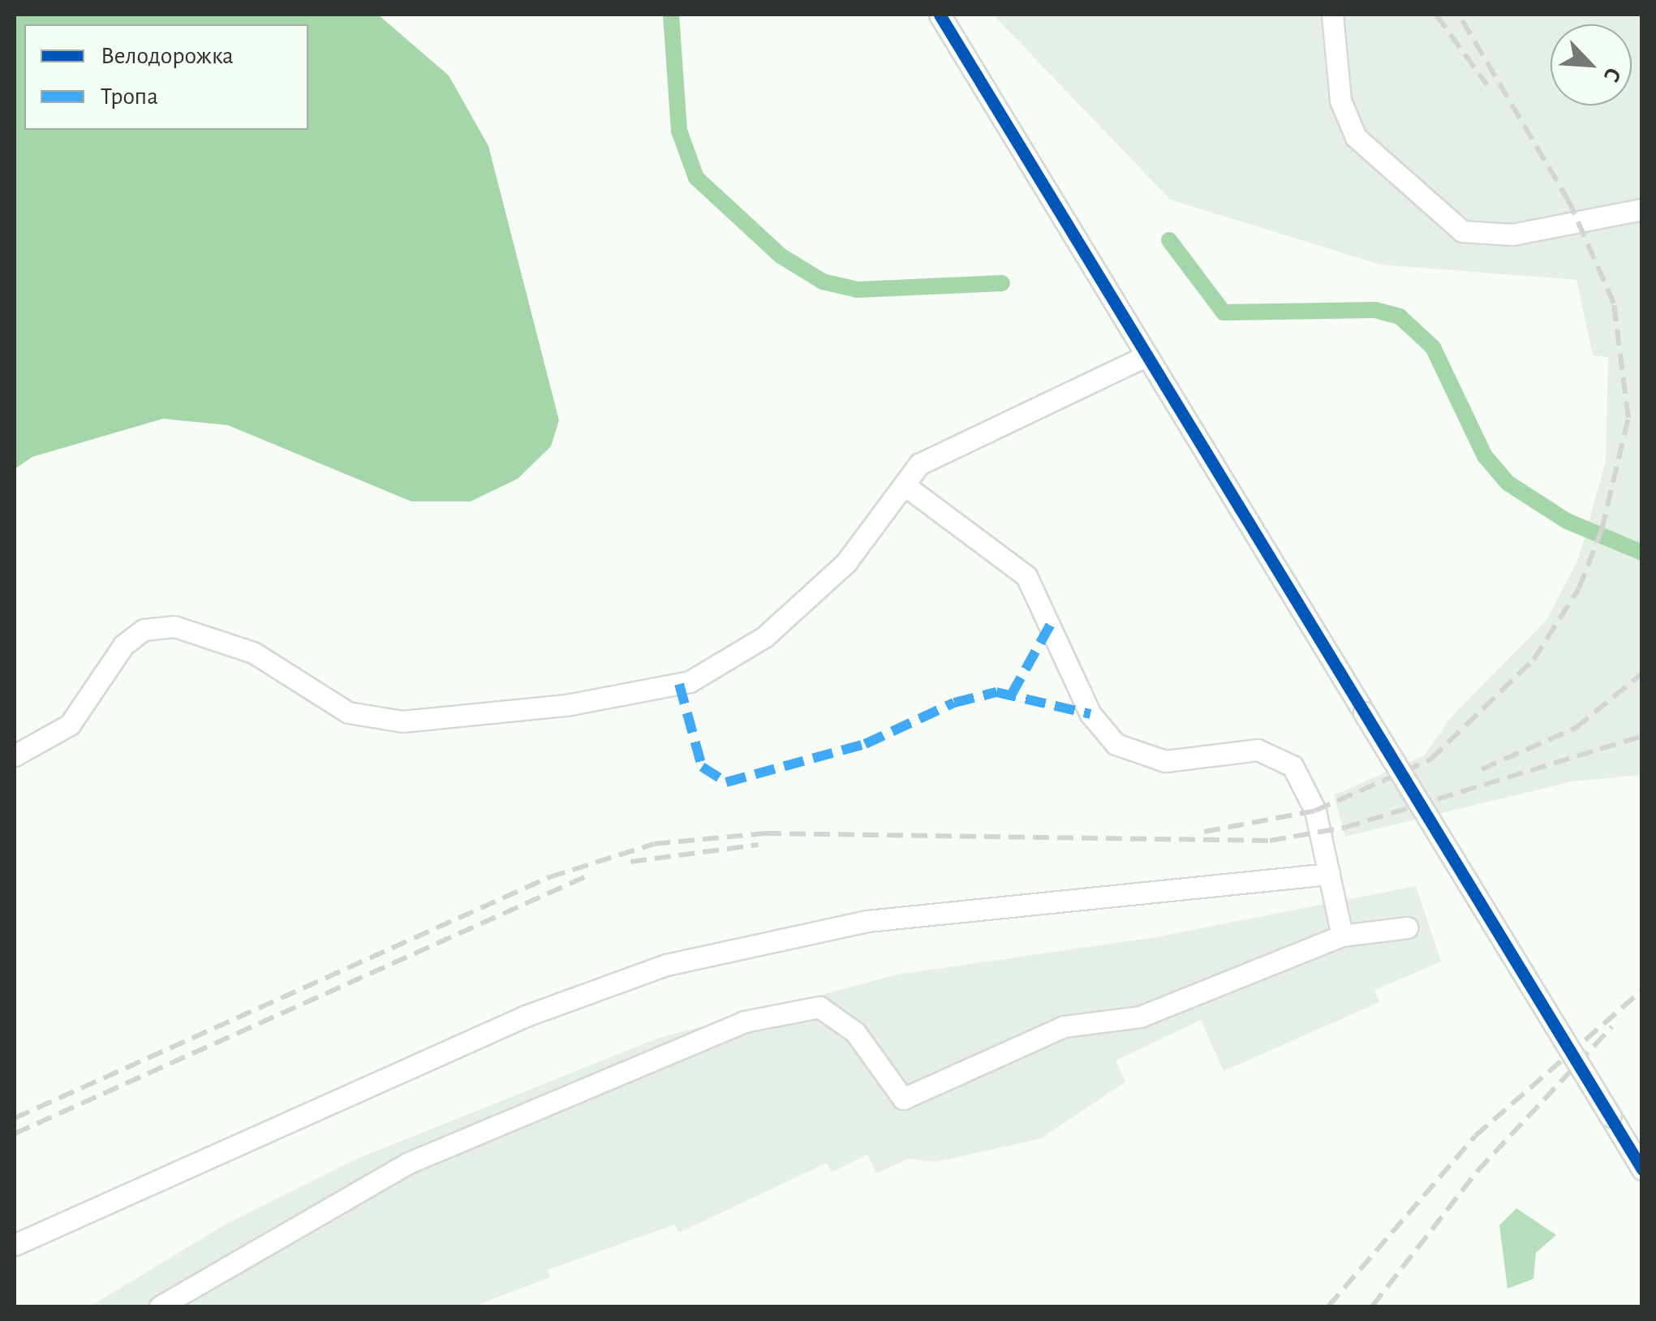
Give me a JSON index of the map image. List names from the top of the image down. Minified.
{"legend":["Велодорожка","Тропа"],"north":"bottom right"}
